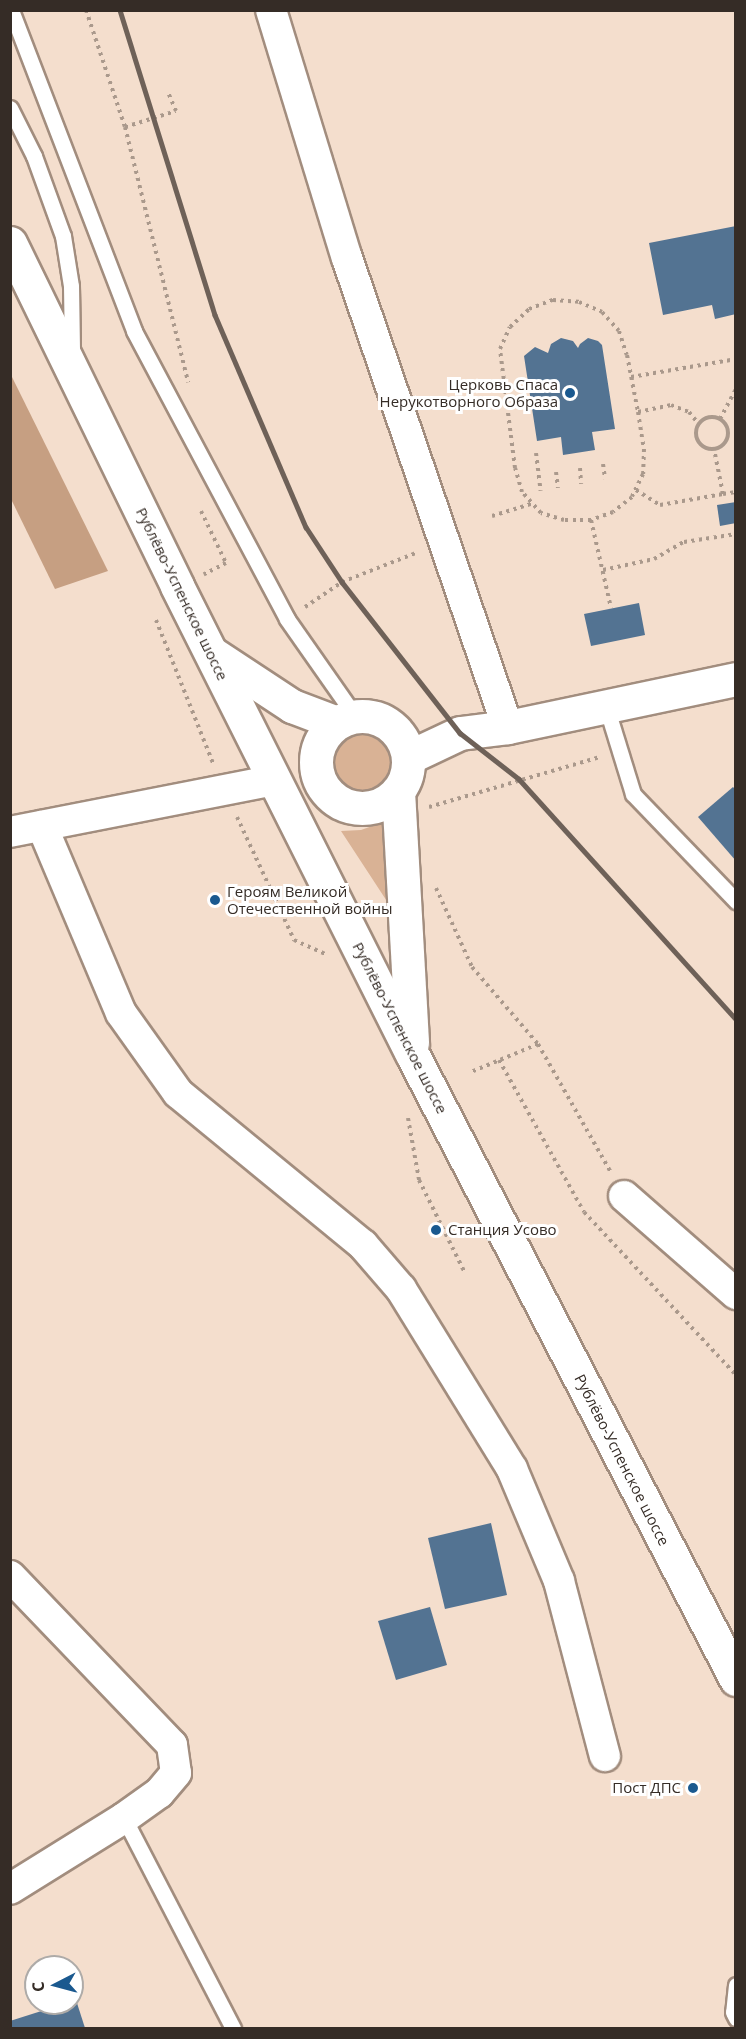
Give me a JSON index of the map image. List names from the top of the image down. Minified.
{"streets":{"main road":["Рублёво-Успенское шоссе"]},"places":["Церковь Спаса Нерукотворного Образа","Героям Великой Отечественной войны","Станция Усово","Пост ДПС"],"north":"left"}
